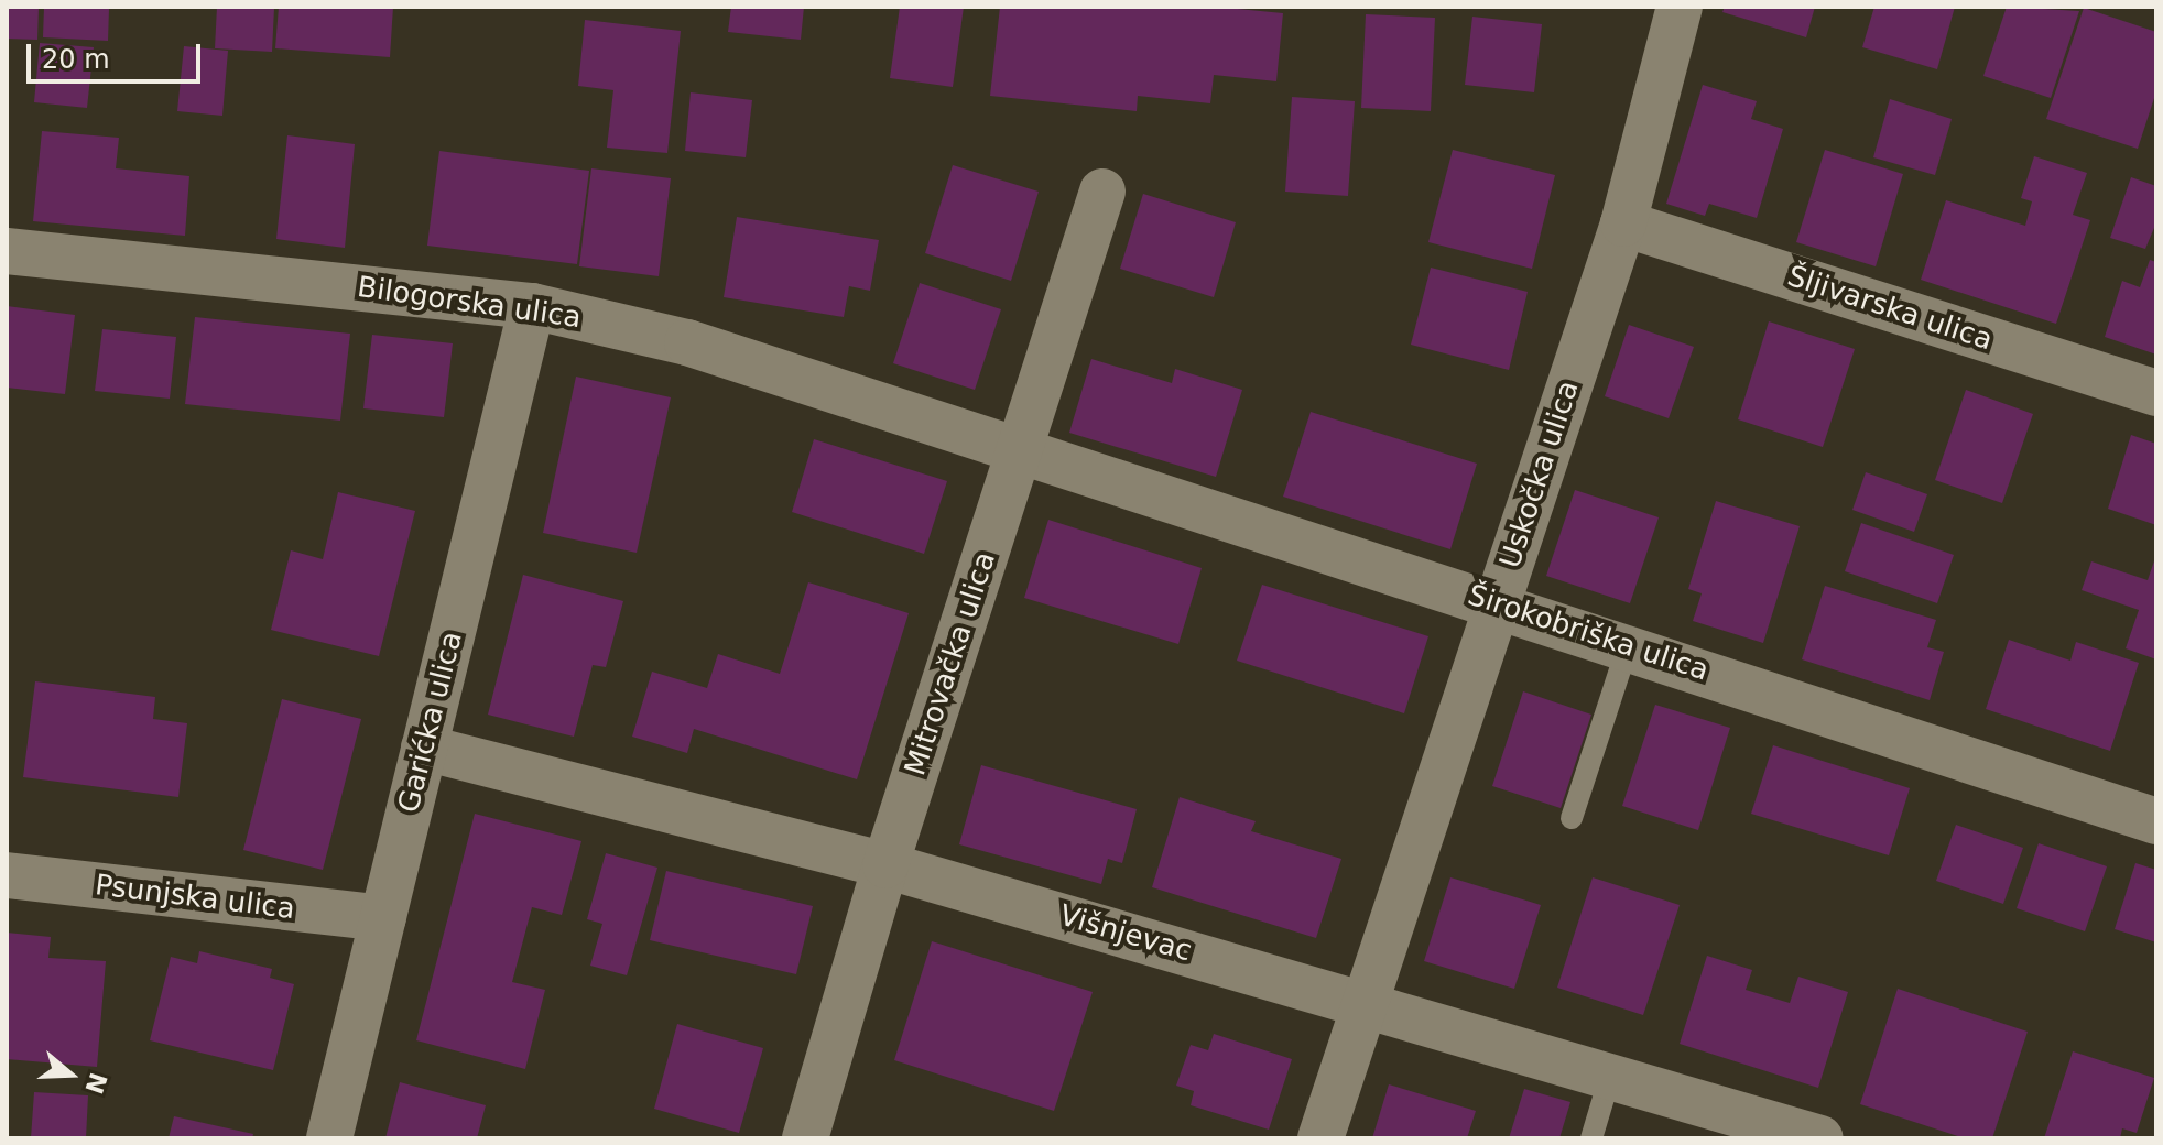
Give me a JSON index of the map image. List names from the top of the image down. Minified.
{"streets":{"street":["Bilogorska ulica","Šljivarska ulica","Uskočka ulica","Širokobriška ulica","Mitrovačka ulica","Garićka ulica","Psunjska ulica","Višnjevac"]},"crossings":[["Bilogorska ulica","Širokobriška ulica"],["Bilogorska ulica","Mitrovačka ulica"],["Bilogorska ulica","Garićka ulica"],["Šljivarska ulica","Uskočka ulica"],["Uskočka ulica","Širokobriška ulica"],["Uskočka ulica","Višnjevac"],["Širokobriška ulica","Mitrovačka ulica"],["Mitrovačka ulica","Višnjevac"],["Garićka ulica","Psunjska ulica"],["Garićka ulica","Višnjevac"]],"scale_bar":"20 m","north":"right"}
